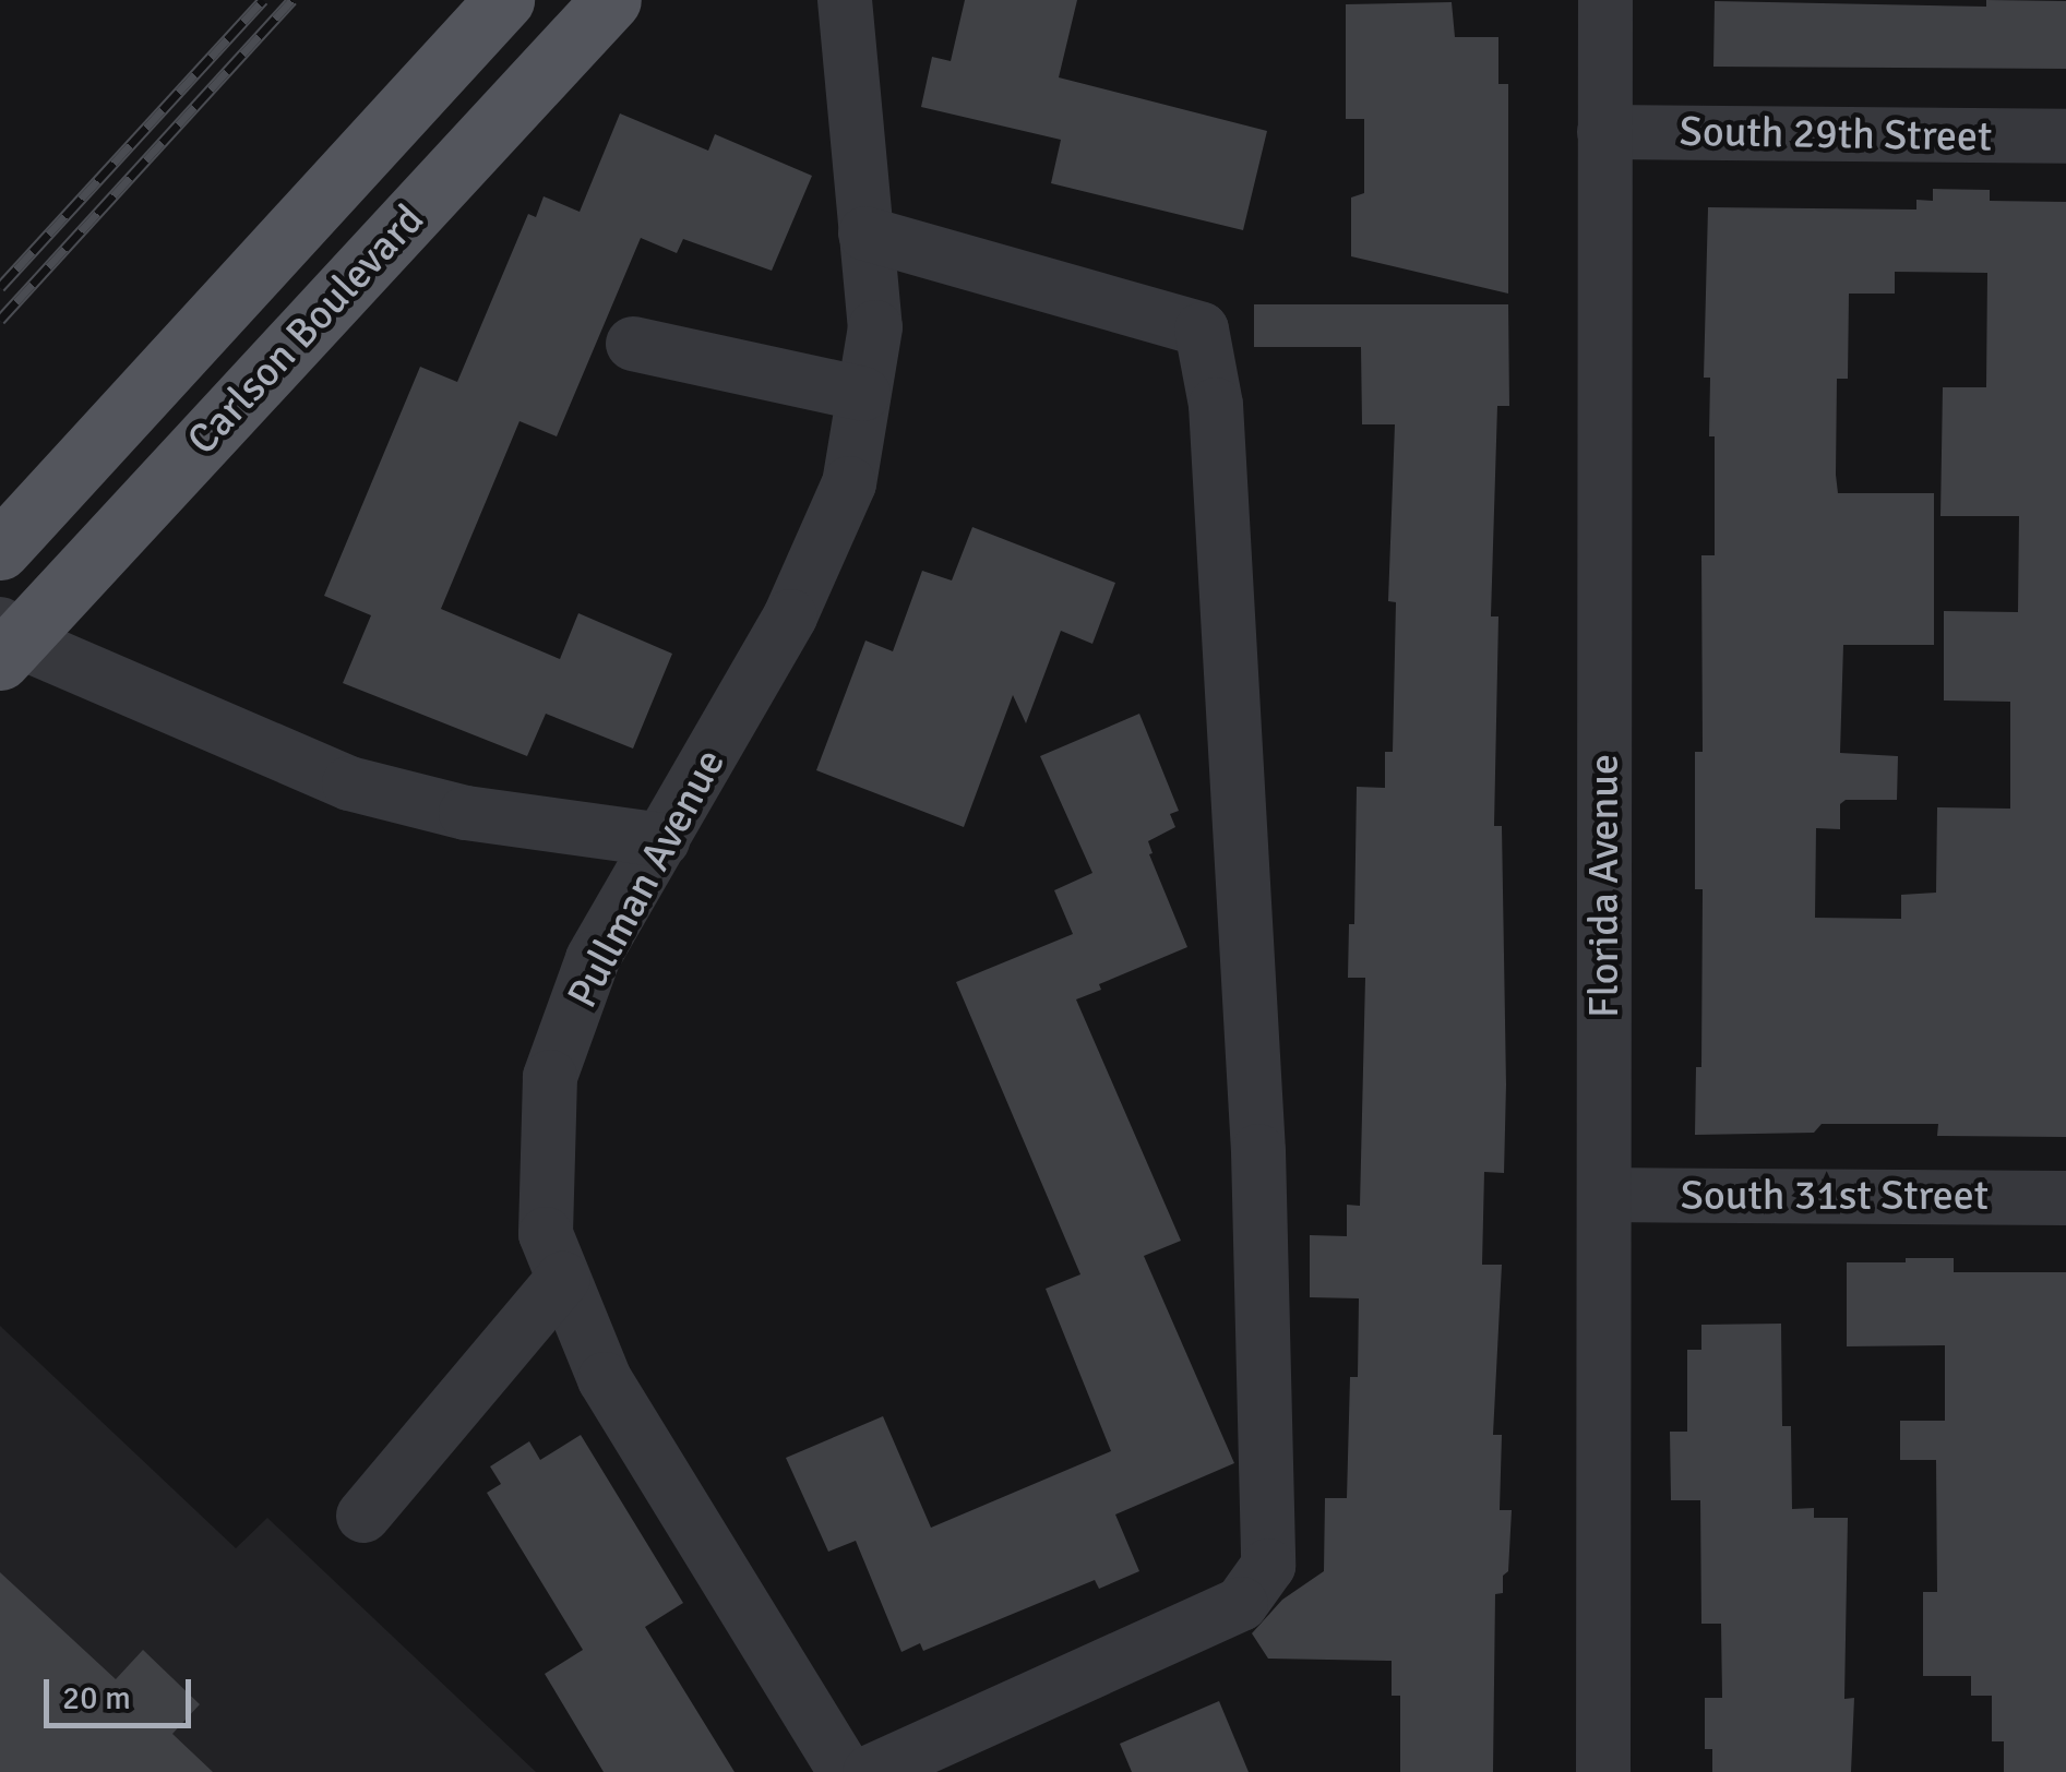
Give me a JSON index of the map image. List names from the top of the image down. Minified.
{"streets":{"main road":["Carlson Boulevard"],"street":["South 29th Street","Pullman Avenue","Florida Avenue","South 31st Street"]},"crossings":[["South 29th Street","Florida Avenue"],["Florida Avenue","South 31st Street"]],"scale_bar":"20 m"}
